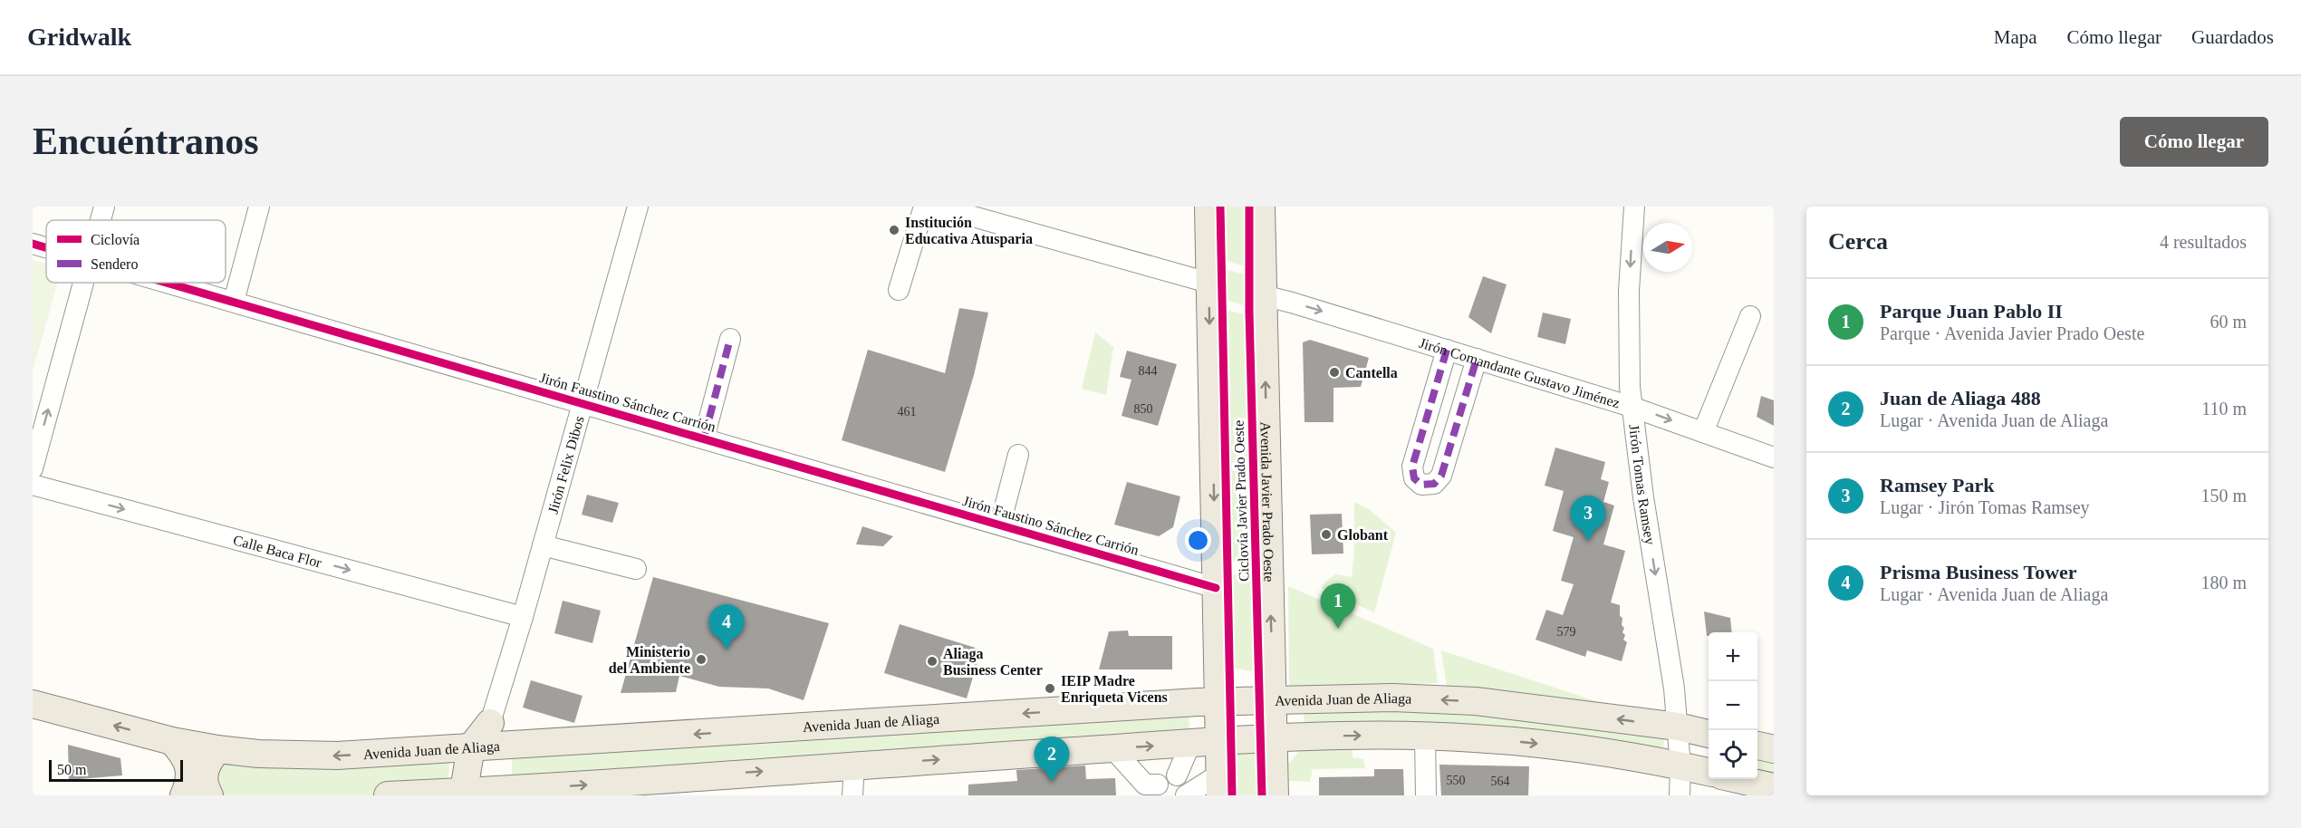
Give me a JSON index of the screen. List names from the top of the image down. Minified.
{"streets":{"main road":["Avenida Javier Prado Oeste","Avenida Juan de Aliaga"],"street":["Jirón Comandante Gustavo Jiménez","Jirón Faustino Sánchez Carrión","Jirón Felix Dibos","Jirón Tomas Ramsey","Calle Baca Flor"],"cycle path":["Ciclovía Javier Prado Oeste"]},"crossings":[["Jirón Comandante Gustavo Jiménez","Jirón Tomas Ramsey"],["Jirón Comandante Gustavo Jiménez","Avenida Javier Prado Oeste"],["Jirón Faustino Sánchez Carrión","Jirón Felix Dibos"],["Jirón Felix Dibos","Calle Baca Flor"],["Jirón Felix Dibos","Avenida Juan de Aliaga"],["Jirón Tomas Ramsey","Avenida Juan de Aliaga"],["Avenida Javier Prado Oeste","Avenida Juan de Aliaga"]],"one_way":["Jirón Comandante Gustavo Jiménez","Jirón Tomas Ramsey","Calle Baca Flor"],"places":["Institución Educativa Atusparia","Cantella","Globant","Ministerio del Ambiente","Aliaga Business Center","IEIP Madre Enriqueta Vicens"],"house_numbers":["844","850","461","579","550","564"],"legend":["Ciclovía","Sendero"],"scale_bar":"50 m","north":"right","page":{"header":"Gridwalk","nav":["Mapa","Cómo llegar","Guardados"],"buttons":"Cómo llegar","title":"Encuéntranos","heading":["Cerca","4 resultados"],"list":[{"mark":"1","name":"Parque Juan Pablo II","note":"Parque · Avenida Javier Prado Oeste","value":"60 m"},{"mark":"2","name":"Juan de Aliaga 488","note":"Lugar · Avenida Juan de Aliaga","value":"110 m"},{"mark":"3","name":"Ramsey Park","note":"Lugar · Jirón Tomas Ramsey","value":"150 m"},{"mark":"4","name":"Prisma Business Tower","note":"Lugar · Avenida Juan de Aliaga","value":"180 m"}],"pins":["3","1","4","2"],"map_buttons":["+","−"],"scale":"50 m"}}
